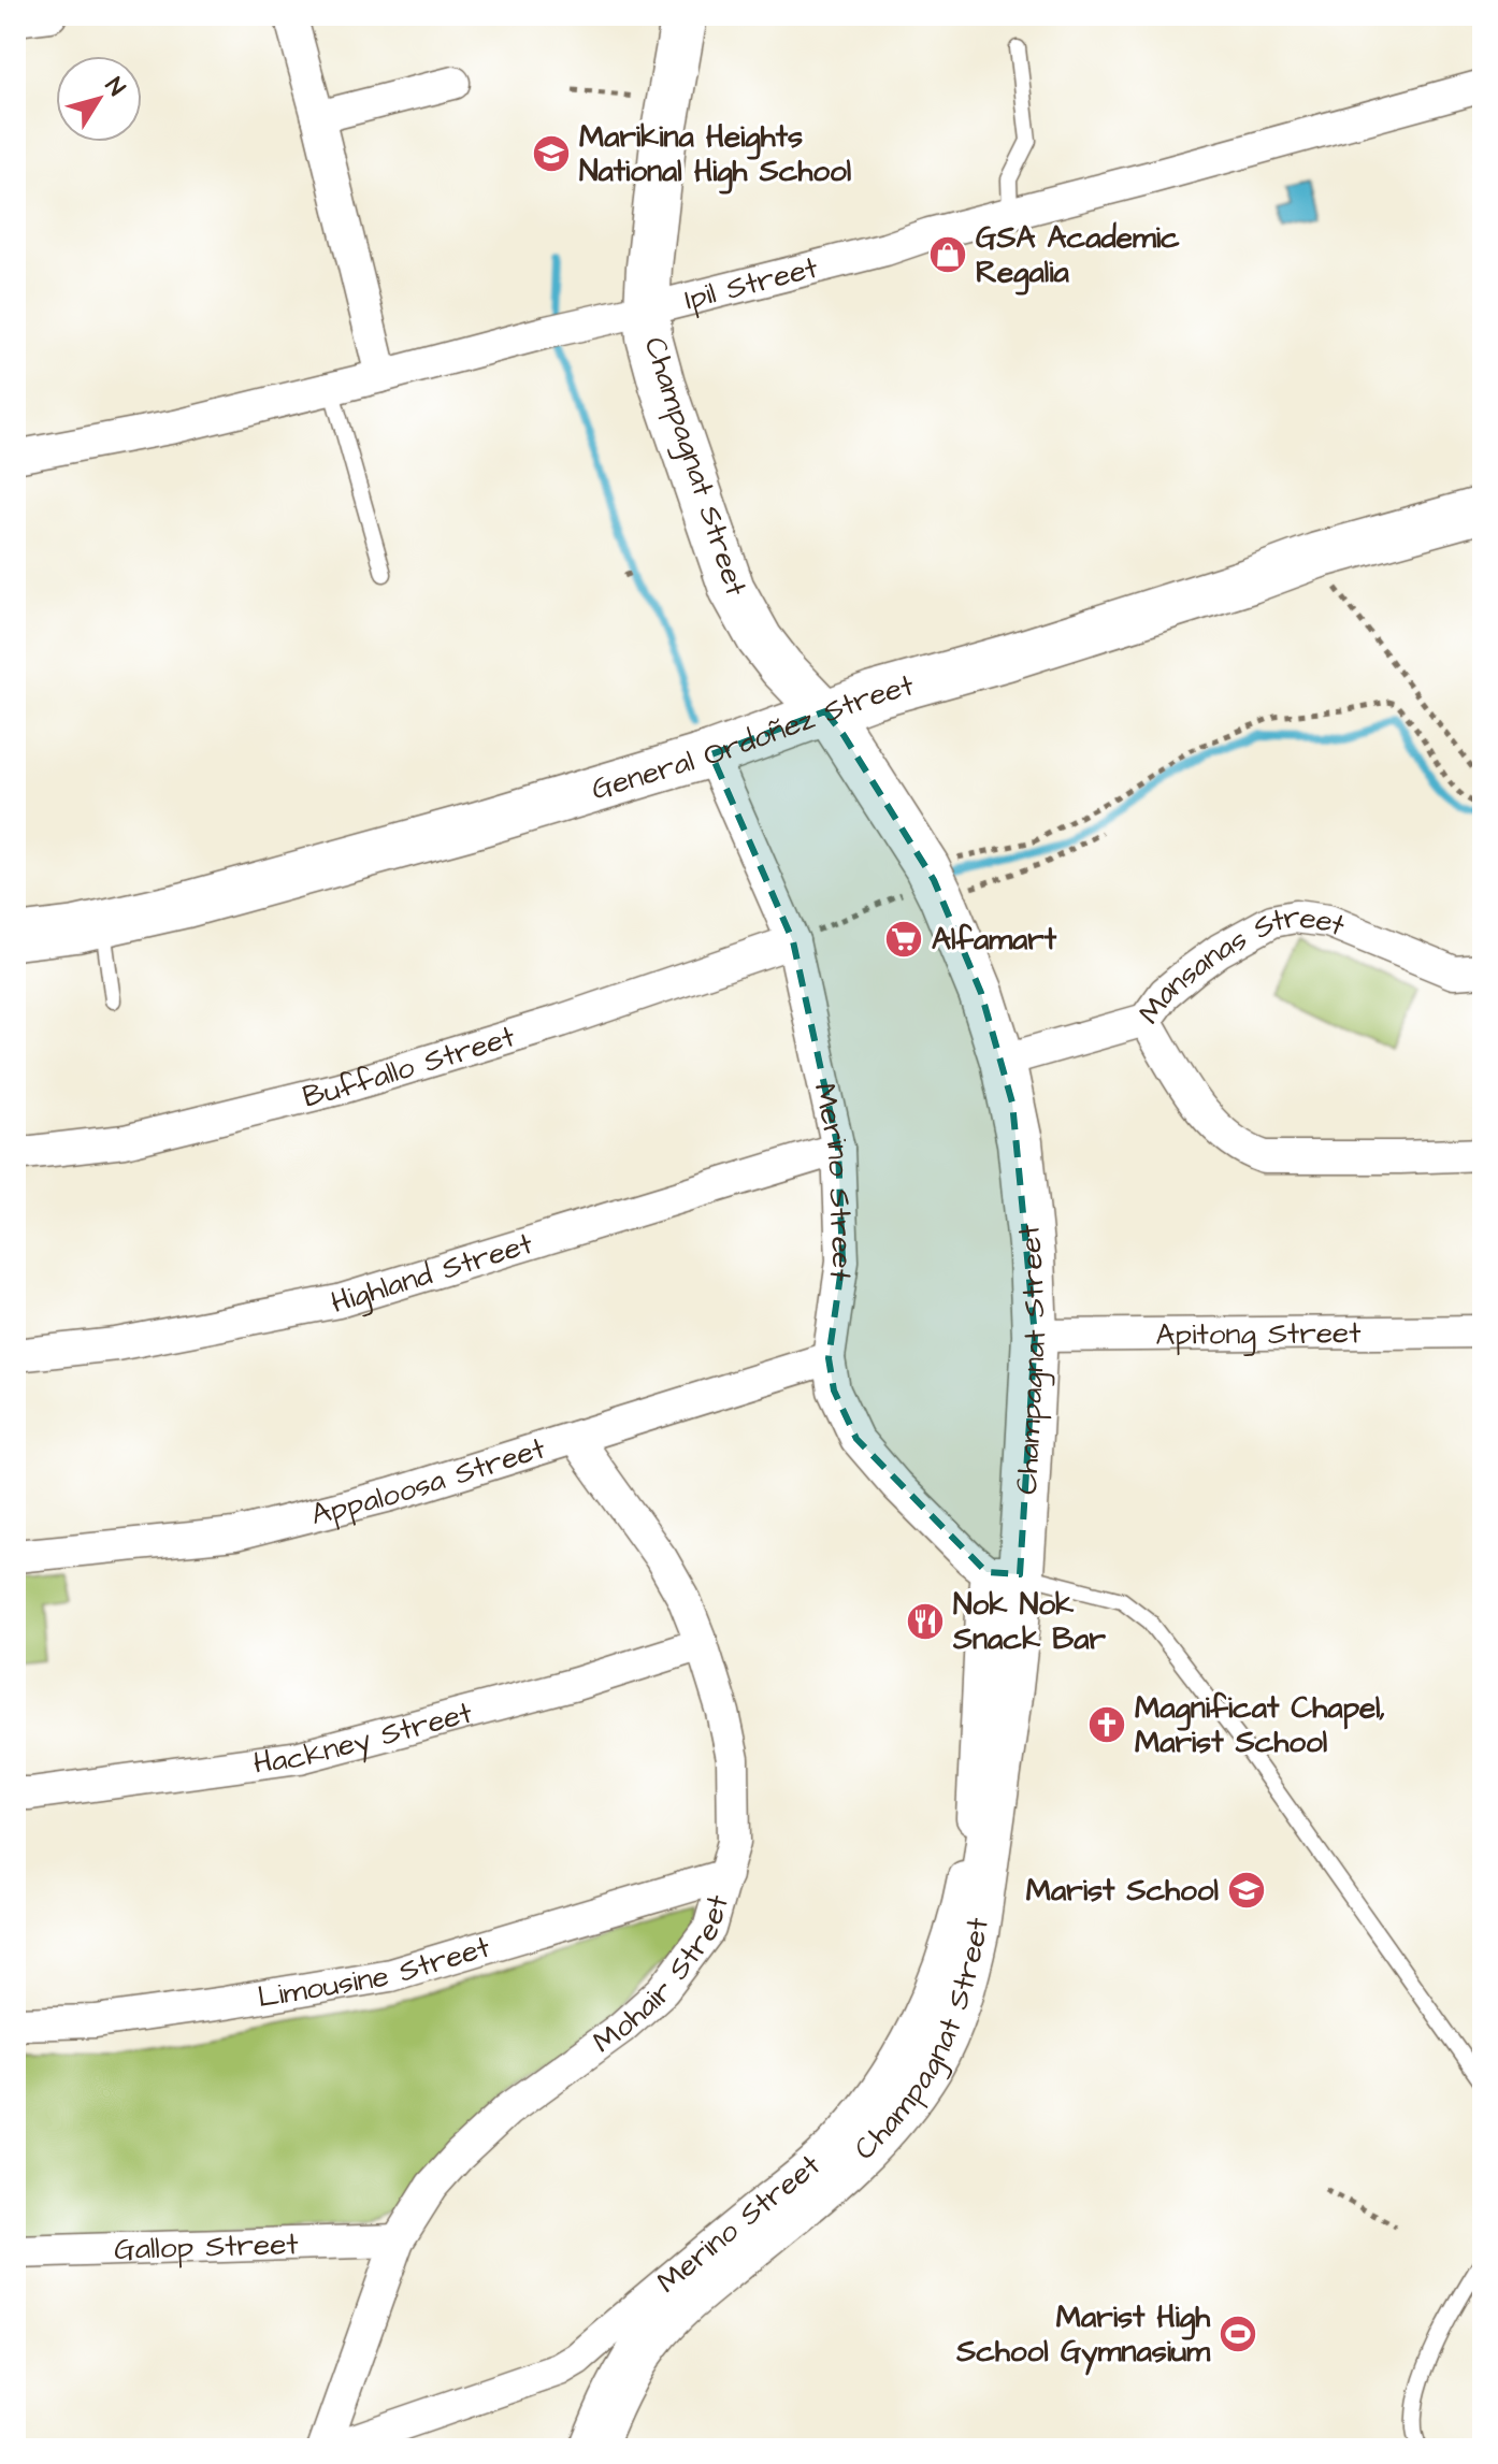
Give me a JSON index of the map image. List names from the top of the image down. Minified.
{"streets":{"street":["Ipil Street","Champagnat Street","General Ordoñez Street","Mansanas Street","Buffallo Street","Merino Street","Highland Street","Apitong Street","Appaloosa Street","Hackney Street","Mohair Street","Limousine Street","Gallop Street"]},"crossings":[["Ipil Street","Champagnat Street"],["Champagnat Street","General Ordoñez Street"],["Champagnat Street","Mansanas Street"],["Champagnat Street","Merino Street"],["Champagnat Street","Apitong Street"],["General Ordoñez Street","Merino Street"],["Buffallo Street","Merino Street"],["Merino Street","Highland Street"],["Merino Street","Appaloosa Street"],["Merino Street","Mohair Street"],["Appaloosa Street","Mohair Street"],["Hackney Street","Mohair Street"],["Mohair Street","Limousine Street"],["Mohair Street","Gallop Street"]],"places":{"school or university":["Marikina Heights National High School","Marist School"],"shop":["GSA Academic Regalia"],"supermarket":["Alfamart"],"restaurant":["Nok Nok Snack Bar"],"church":["Magnificat Chapel, Marist School"],"sports":["Marist High School Gymnasium"]},"north":"top right"}
